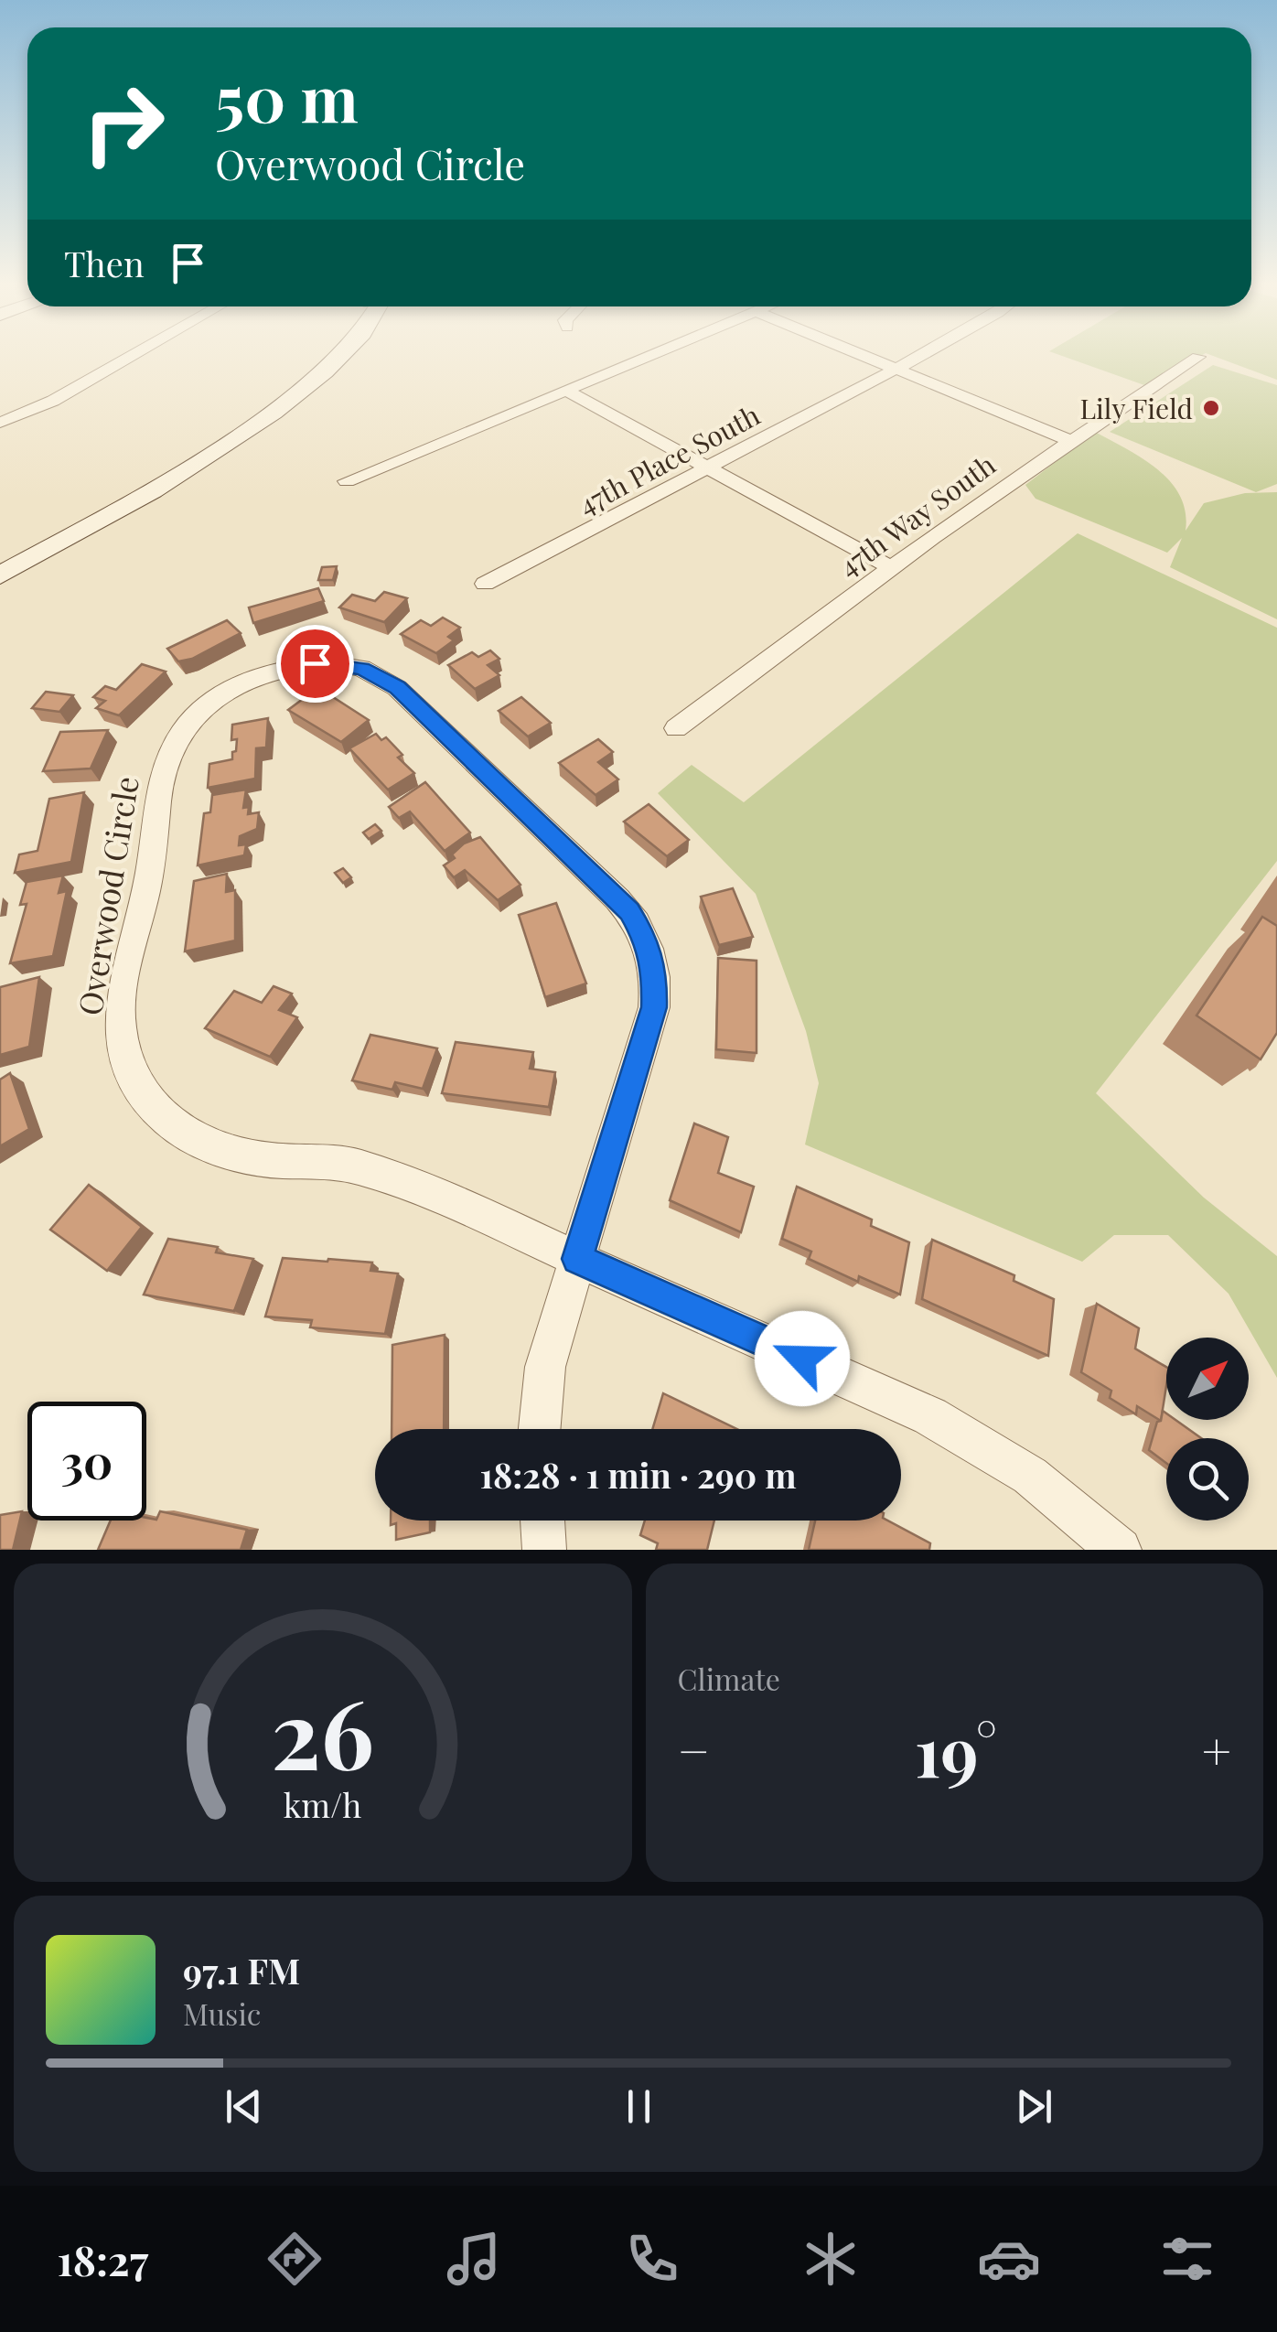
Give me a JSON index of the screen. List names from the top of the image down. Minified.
{"streets":{"street":["47th Place South","47th Way South","Overwood Circle"]},"places":["Lily Field"],"north":"top right","page":{"turn":["50 m","Overwood Circle"],"then":"Then","limit":"30","trip":"18:28 · 1 min · 290 m","tile":"Climate","heat":["−","19°","+"],"song":["97.1 FM","Music"],"tabs":"18:27","gauge":["26","km/h"]}}
